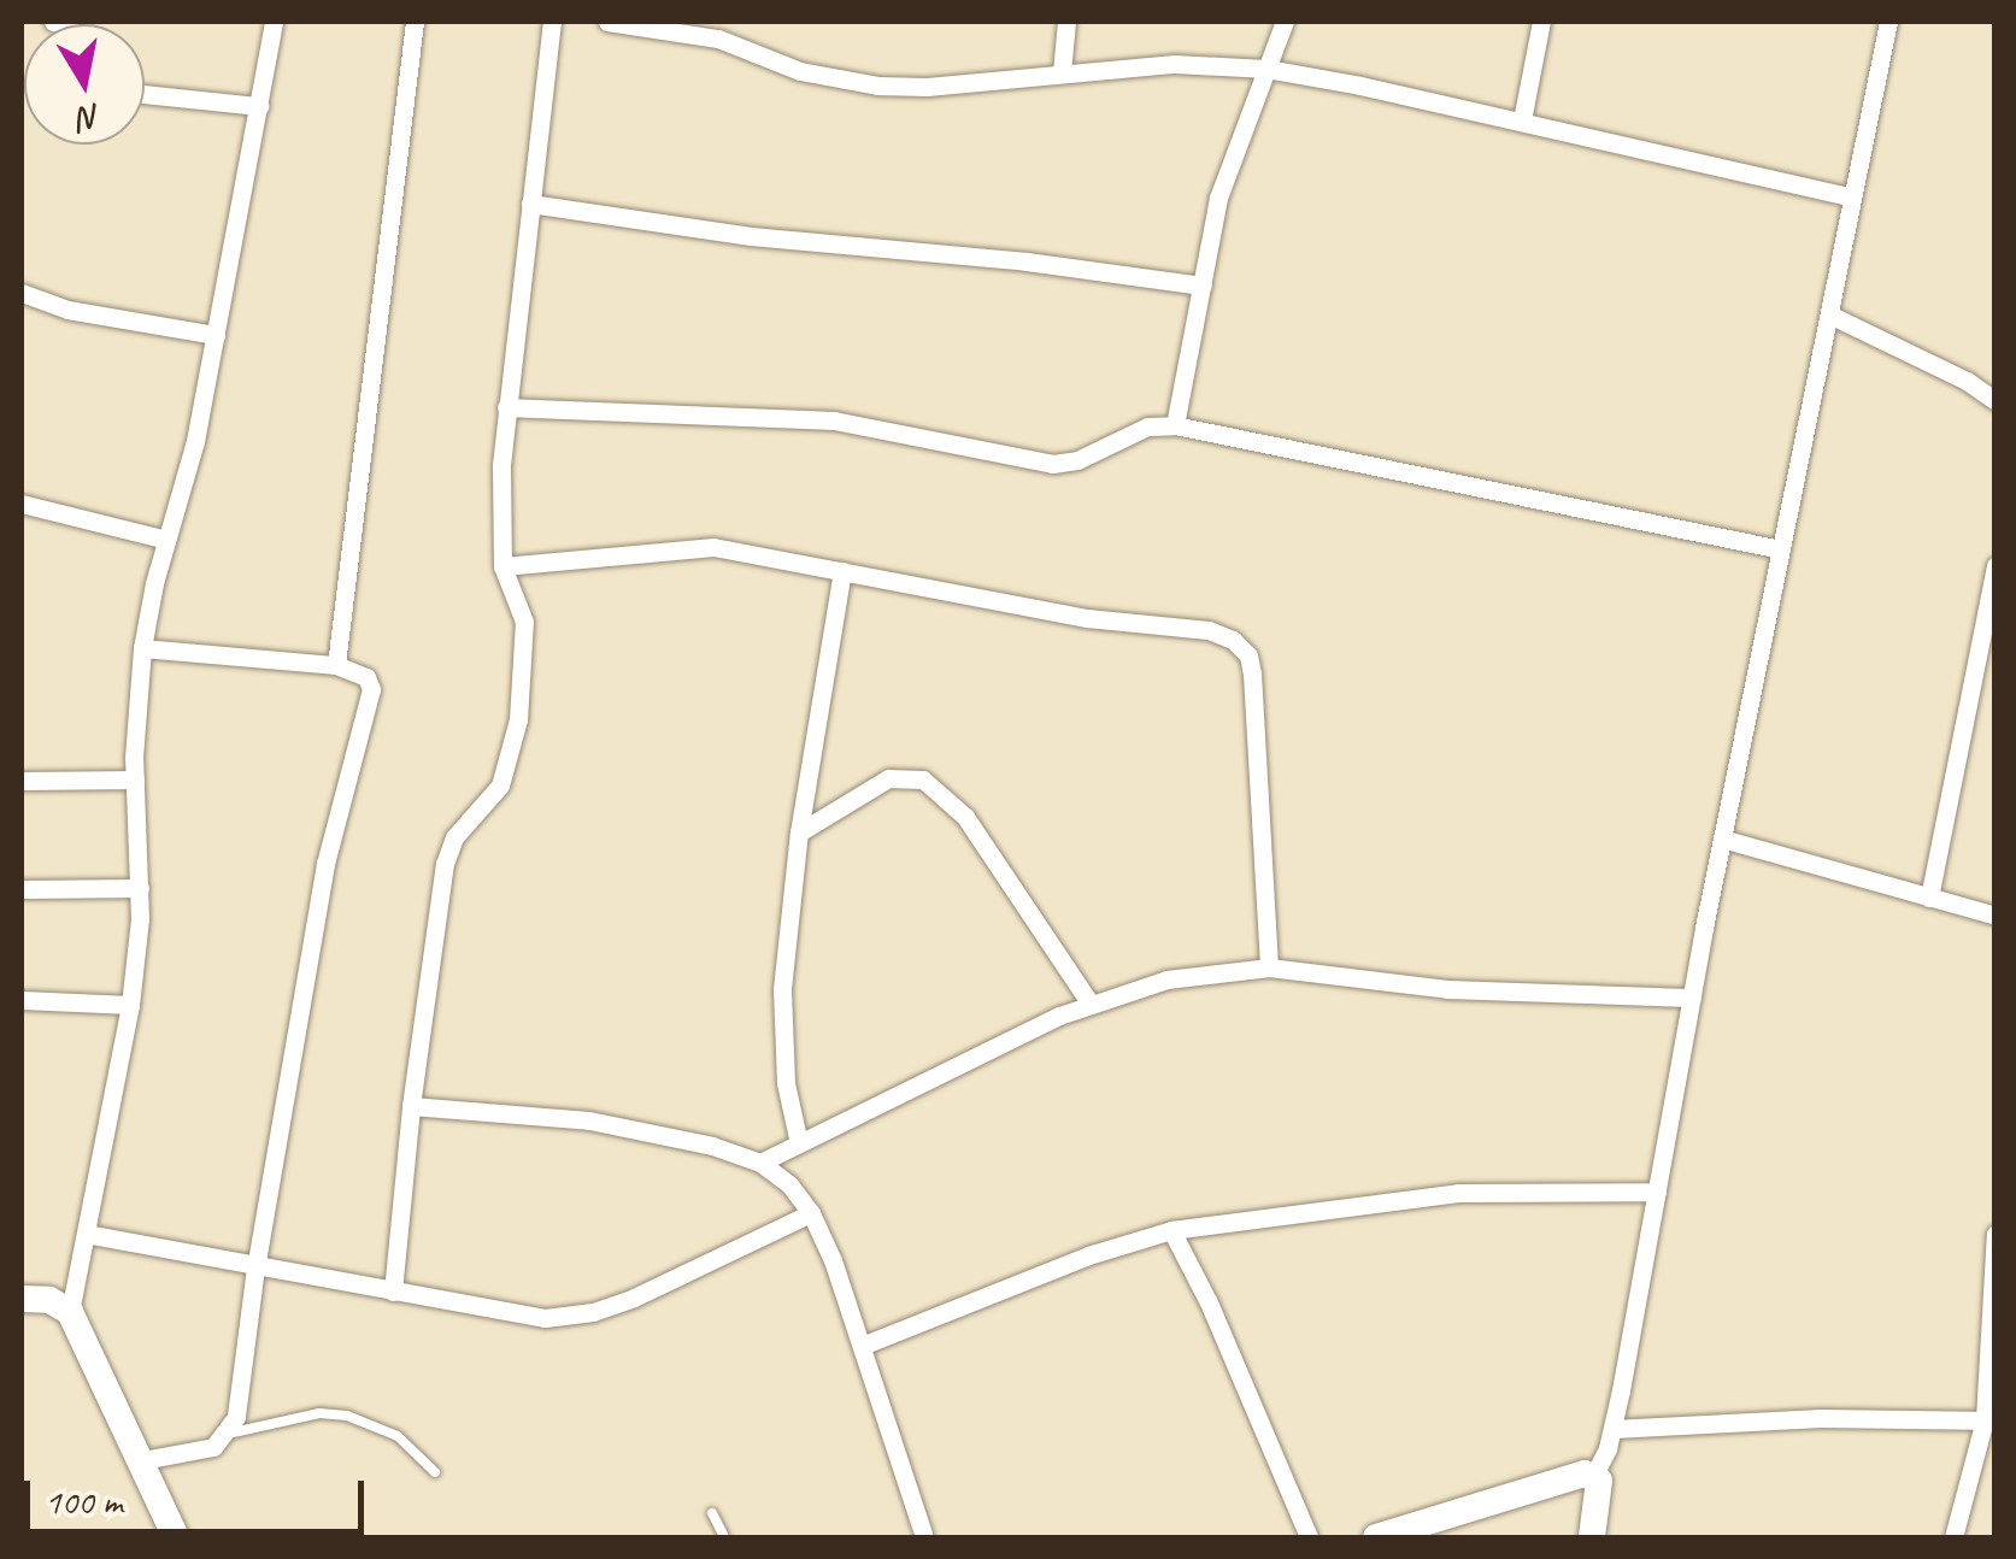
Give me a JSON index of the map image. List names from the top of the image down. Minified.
{"scale_bar":"100 m","north":"bottom"}
